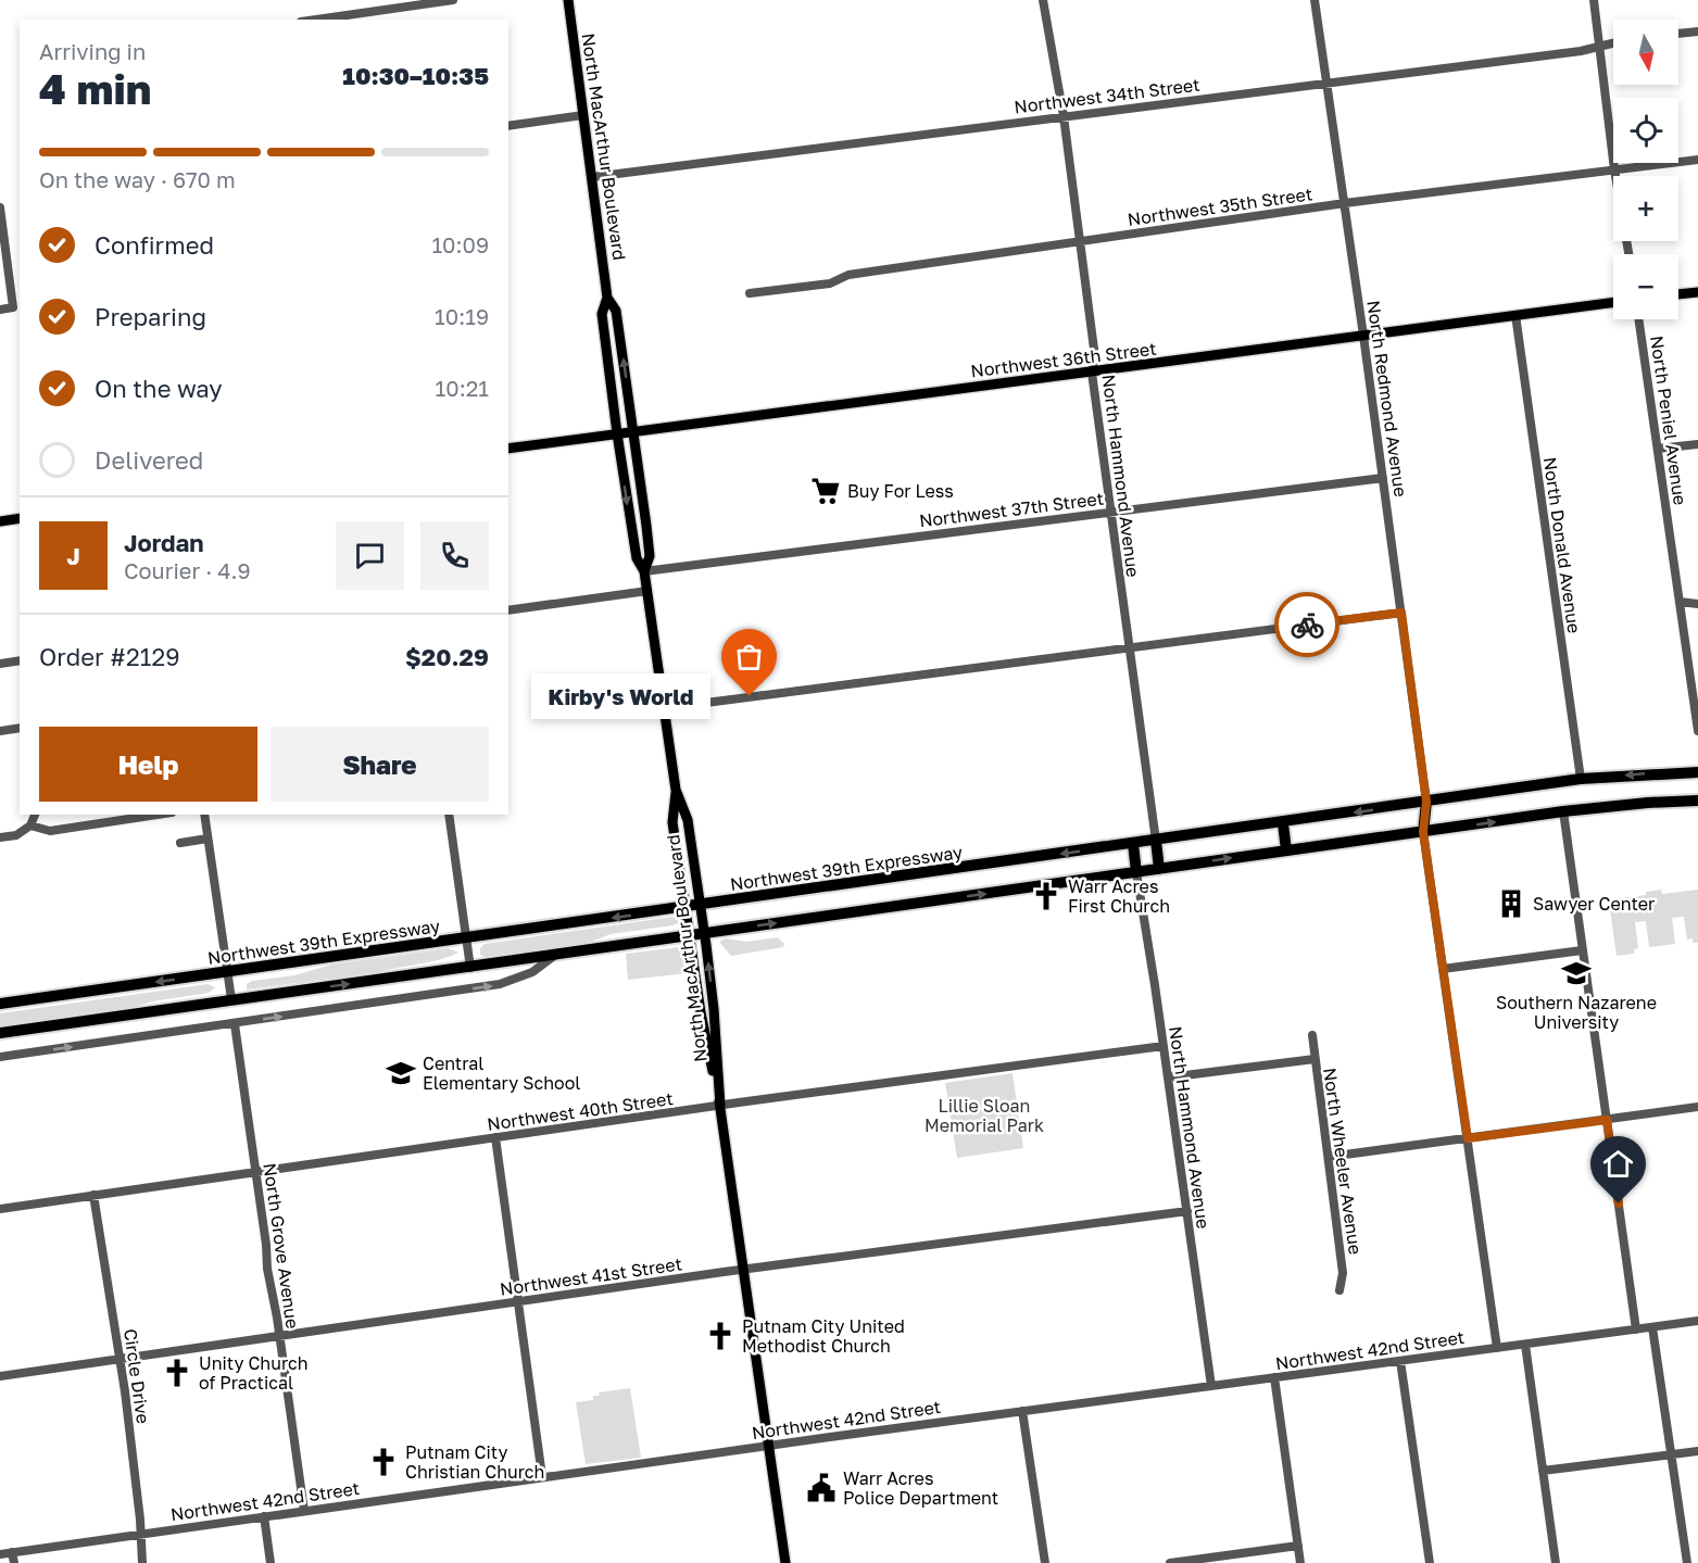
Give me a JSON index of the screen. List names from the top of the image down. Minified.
{"streets":{"highway":["Northwest 39th Expressway"],"main road":["North MacArthur Boulevard","Northwest 36th Street"],"street":["Northwest 34th Street","Northwest 35th Street","North Redmond Avenue","North Peniel Avenue","North Hammond Avenue","Northwest 37th Street","North Donald Avenue","Northwest 40th Street","North Wheeler Avenue","North Grove Avenue","Northwest 41st Street","Northwest 42nd Street","Circle Drive"]},"crossings":[["Northwest 34th Street","North MacArthur Boulevard"],["Northwest 34th Street","North Redmond Avenue"],["Northwest 34th Street","North Hammond Avenue"],["North MacArthur Boulevard","Northwest 36th Street"],["North MacArthur Boulevard","Northwest 37th Street"],["North MacArthur Boulevard","Northwest 39th Expressway"],["North MacArthur Boulevard","Northwest 40th Street"],["North MacArthur Boulevard","Northwest 41st Street"],["North MacArthur Boulevard","Northwest 42nd Street"],["Northwest 35th Street","North Redmond Avenue"],["Northwest 35th Street","North Hammond Avenue"],["Northwest 36th Street","North Redmond Avenue"],["Northwest 36th Street","North Hammond Avenue"],["Northwest 36th Street","North Donald Avenue"],["North Redmond Avenue","Northwest 37th Street"],["North Redmond Avenue","Northwest 39th Expressway"],["North Hammond Avenue","Northwest 37th Street"],["North Hammond Avenue","Northwest 39th Expressway"],["North Hammond Avenue","Northwest 40th Street"],["North Hammond Avenue","Northwest 41st Street"],["North Hammond Avenue","Northwest 42nd Street"],["North Donald Avenue","Northwest 39th Expressway"],["Northwest 40th Street","North Grove Avenue"],["Northwest 40th Street","Circle Drive"],["North Grove Avenue","Northwest 41st Street"],["North Grove Avenue","Northwest 42nd Street"],["Northwest 41st Street","Circle Drive"],["Northwest 42nd Street","Circle Drive"]],"parks":["Lillie Sloan Memorial Park"],"places":{"supermarket":["Buy For Less"],"other":["Kirby's World"],"church":["Warr Acres First Church","Putnam City United Methodist Church","Unity Church of Practical","Putnam City Christian Church"],"building":["Sawyer Center"],"school or university":["Southern Nazarene University","Central Elementary School"],"public building":["Warr Acres Police Department"]},"north":"bottom","page":{"map_buttons":["+","−"],"heading":["4 min","Arriving in","10:30–10:35"],"panel":["Jordan","Courier · 4.9","Order #2129","$20.29"],"bar":"On the way · 670 m","list":[["Confirmed","10:09"],["Preparing","10:19"],["On the way","10:21"],"Delivered"],"round":"J","bubble":"Kirby's World","buttons":["Help","Share"]}}
